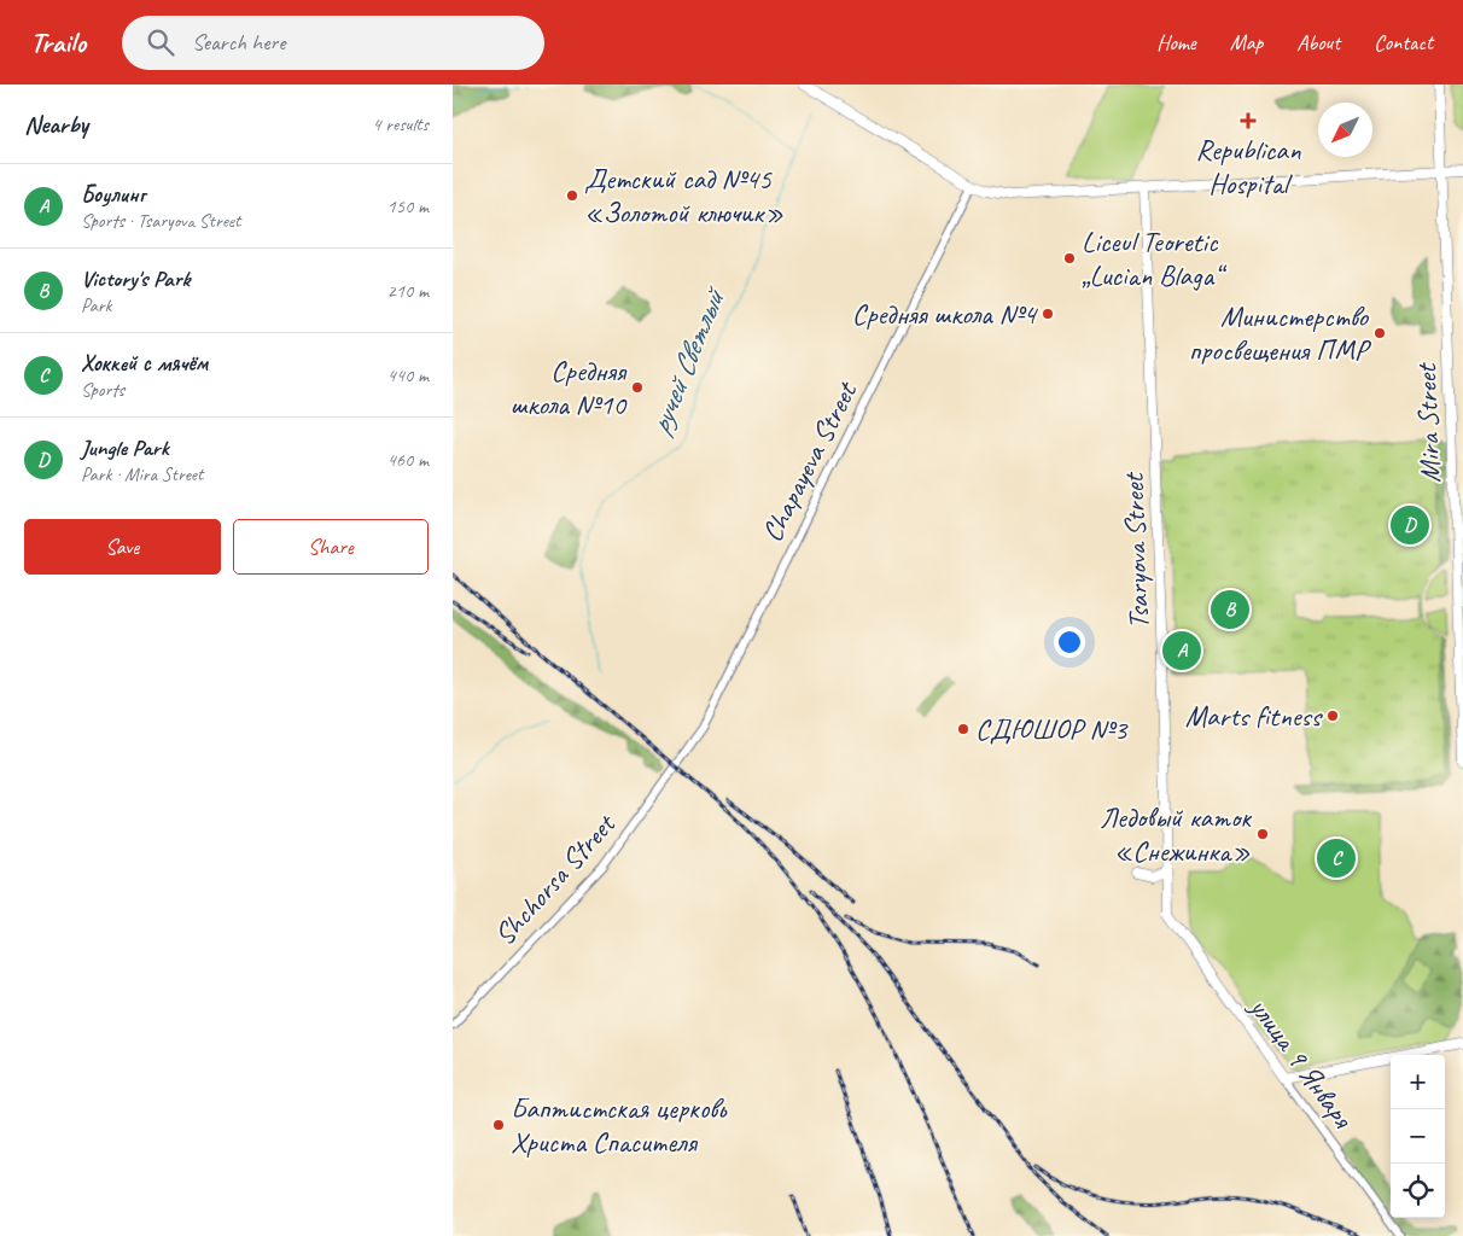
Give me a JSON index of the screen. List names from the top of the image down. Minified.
{"streets":{"main road":["Mira Street","Tsaryova Street","улица 9 Января"],"street":["Chapayeva Street","Shchorsa Street"]},"crossings":[["Chapayeva Street","Shchorsa Street"],["Tsaryova Street","улица 9 Января"]],"water":["ручей Светлый"],"places":{"health":["Republican Hospital"],"other":["Детский сад №45 «Золотой ключик»","Liceul Teoretic „Lucian Blaga“","Средняя школа №4","Министерство просвещения ПМР","Средняя школа №10","Marts fitness","СДЮШОР №3","Ледовый каток «Снежинка»","Баптистская церковь Христа Спасителя"]},"north":"bottom left","page":{"header":"Trailo","search":"Search here","nav":["Home","Map","About","Contact"],"heading":["Nearby","4 results"],"list":[{"mark":"A","name":"Боулинг","note":"Sports · Tsaryova Street","value":"150 m"},{"mark":"B","name":"Victory's Park","note":"Park","value":"210 m"},{"mark":"C","name":"Хоккей с мячём","note":"Sports","value":"440 m"},{"mark":"D","name":"Jungle Park","note":"Park · Mira Street","value":"460 m"}],"buttons":["Save","Share"],"pins":["D","B","A","C"],"map_buttons":["+","−"]}}
